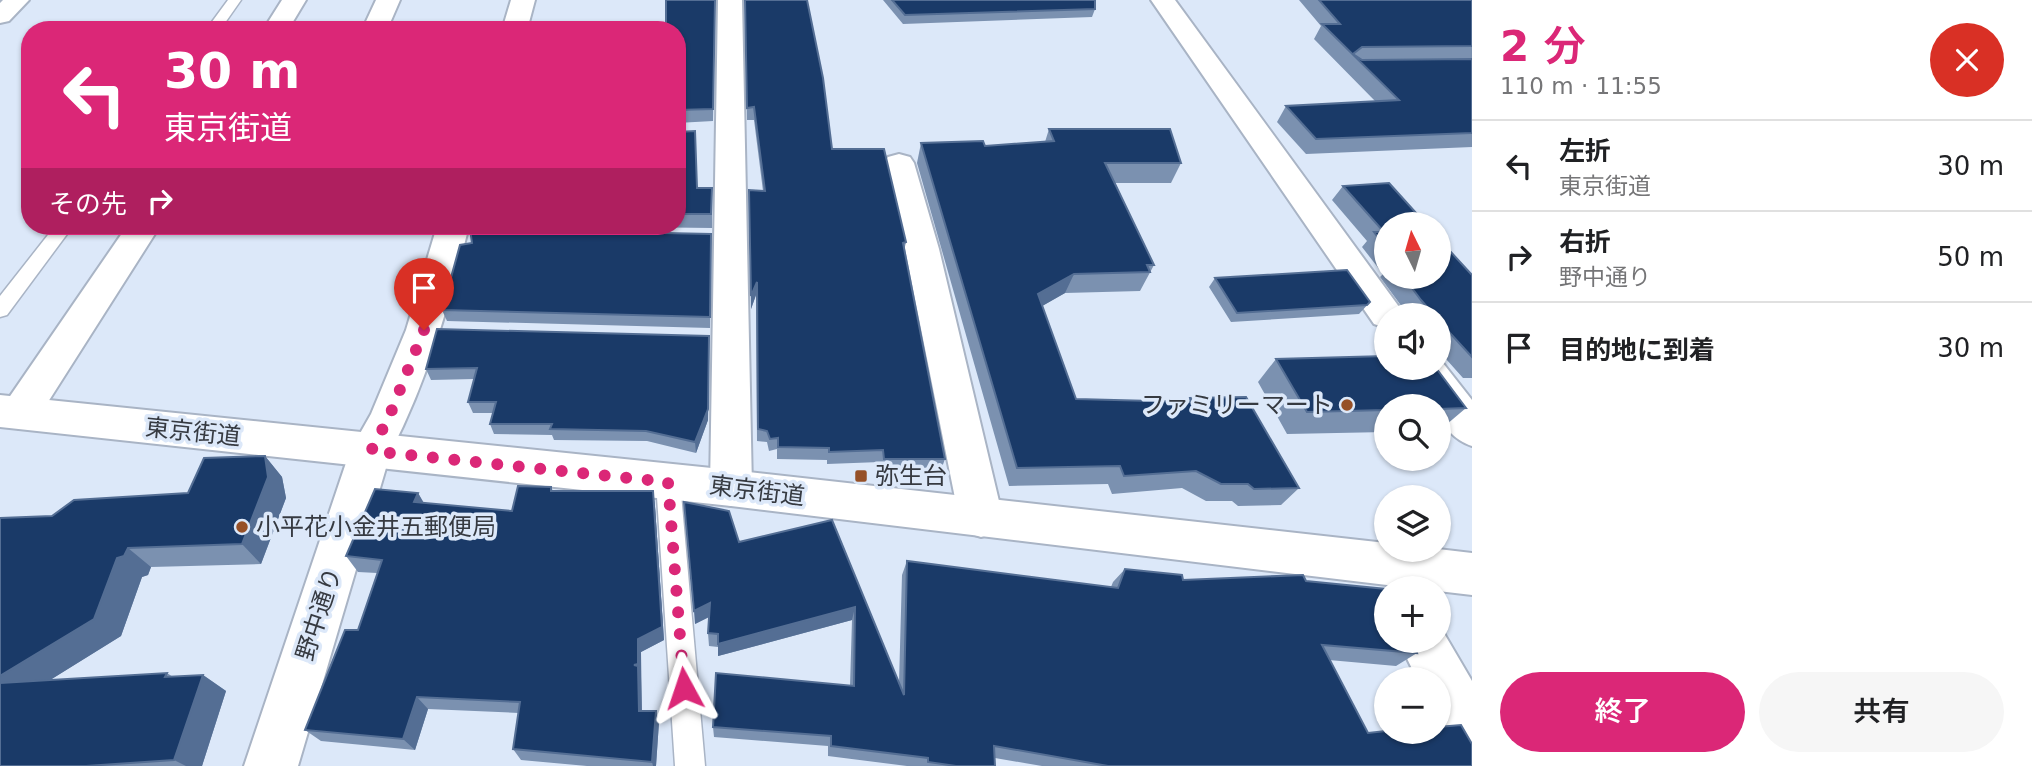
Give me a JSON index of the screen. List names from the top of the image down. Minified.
{"streets":{"street":["東京街道","野中通り"]},"crossings":[["東京街道","野中通り"]],"places":{"other":["ファミリーマート","小平花小金井五郵便局"],"transit":["弥生台"]},"north":"top","page":{"heading":["2 分","110 m · 11:55"],"turn":["30 m","東京街道"],"list":[{"name":"左折","note":"東京街道","value":"30 m"},{"name":"右折","note":"野中通り","value":"50 m"},{"name":"目的地に到着","value":"30 m"}],"then":"その先","map_buttons":["+","−"],"buttons":["終了","共有"]}}
